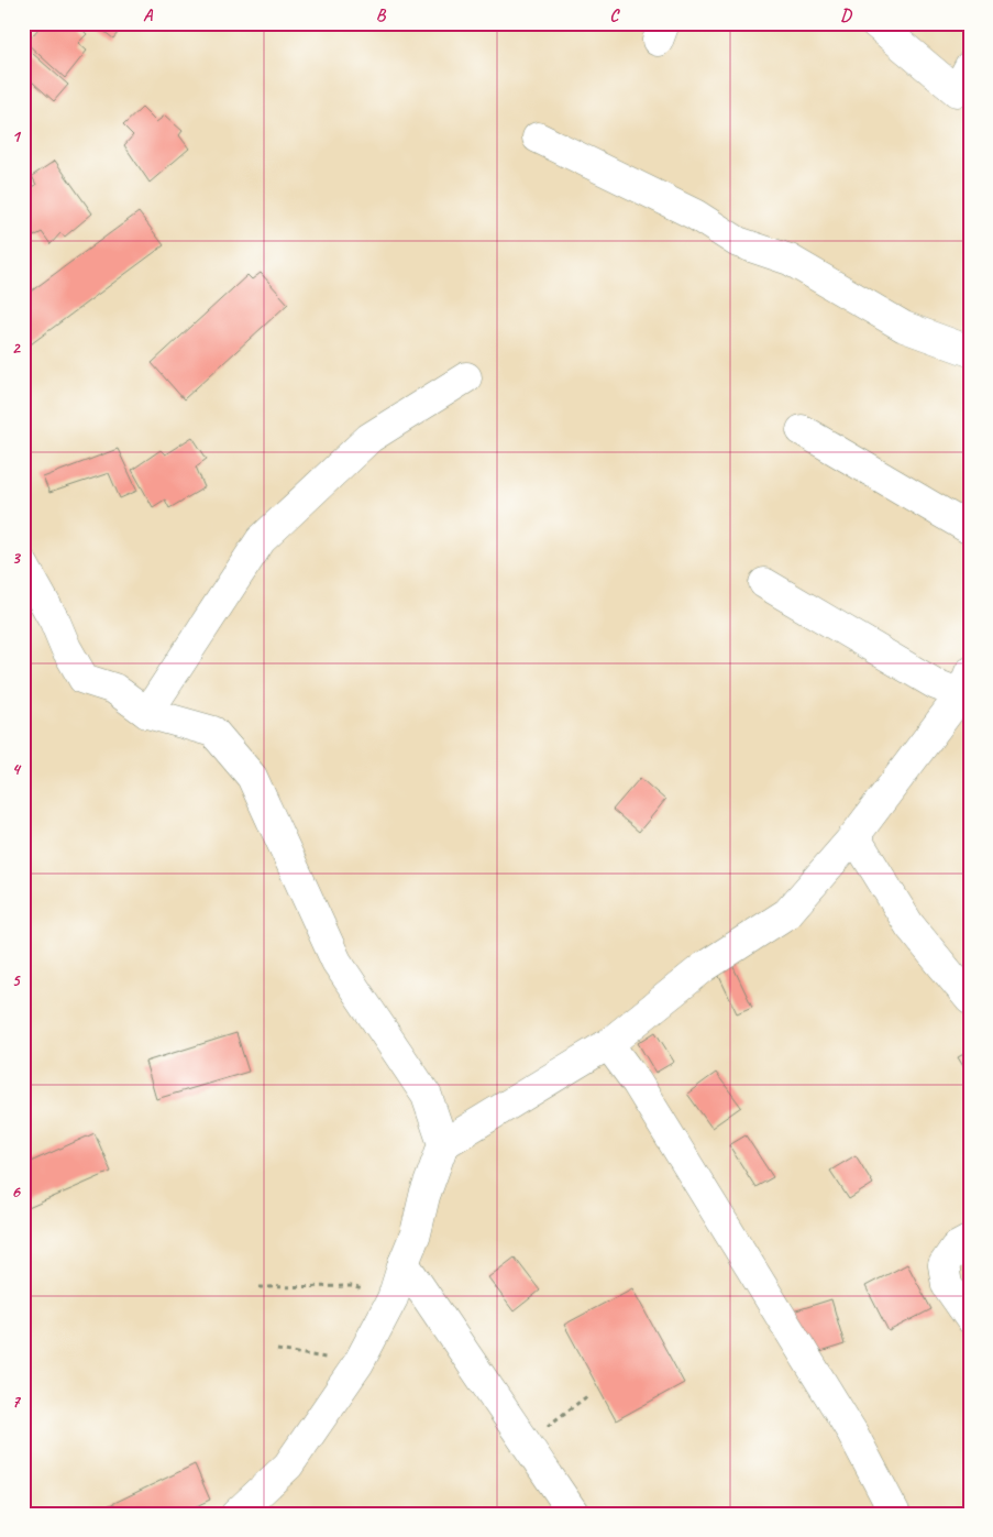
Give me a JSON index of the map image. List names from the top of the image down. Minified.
{"grid":{"columns":["A","B","C","D"],"rows":["1","2","3","4","5","6","7"]}}
